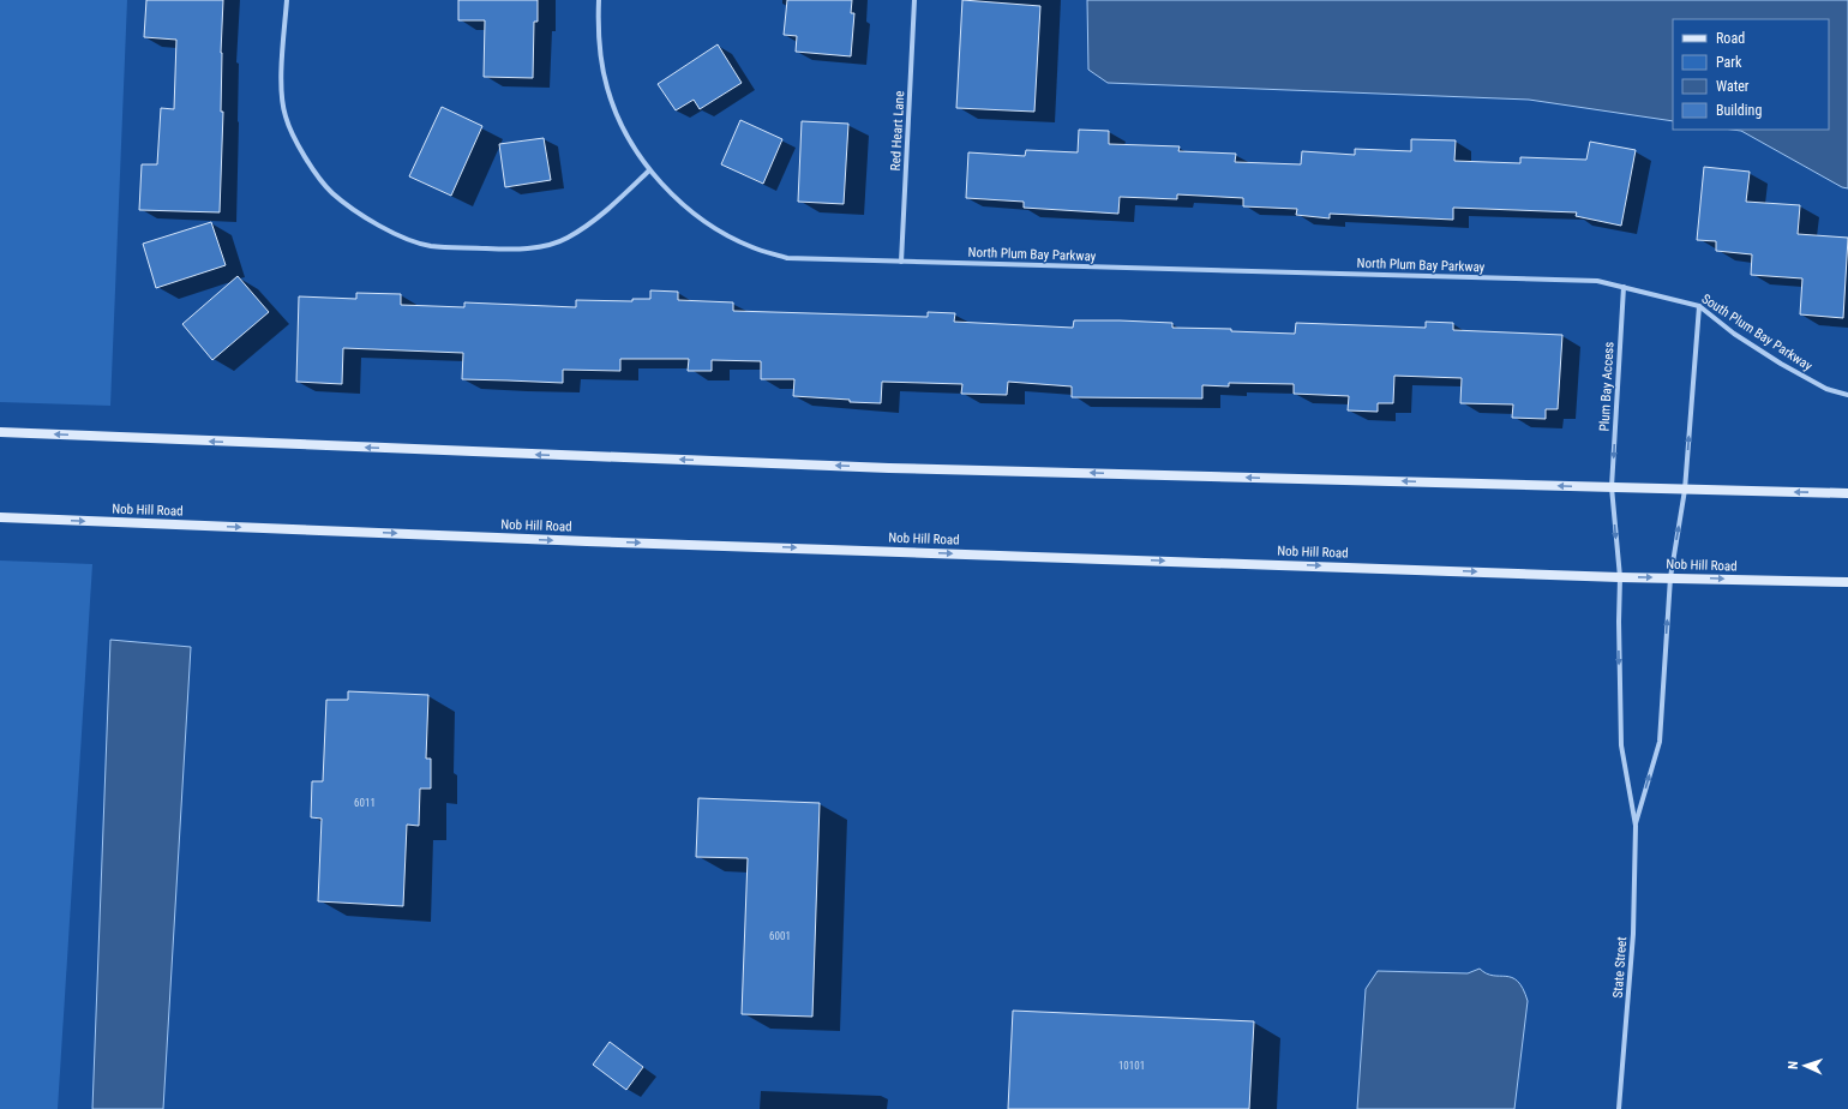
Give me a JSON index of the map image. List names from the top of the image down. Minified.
{"streets":{"main road":["Nob Hill Road"],"street":["Red Heart Lane","North Plum Bay Parkway","South Plum Bay Parkway","Plum Bay Access","State Street"]},"crossings":[["Red Heart Lane","North Plum Bay Parkway"],["North Plum Bay Parkway","South Plum Bay Parkway"],["North Plum Bay Parkway","Plum Bay Access"],["South Plum Bay Parkway","Plum Bay Access"],["Plum Bay Access","Nob Hill Road"],["Plum Bay Access","State Street"],["Nob Hill Road","State Street"]],"one_way":["Plum Bay Access"],"house_numbers":["6011","6001","10101"],"legend":["Road","Park","Water","Building"],"north":"left"}
